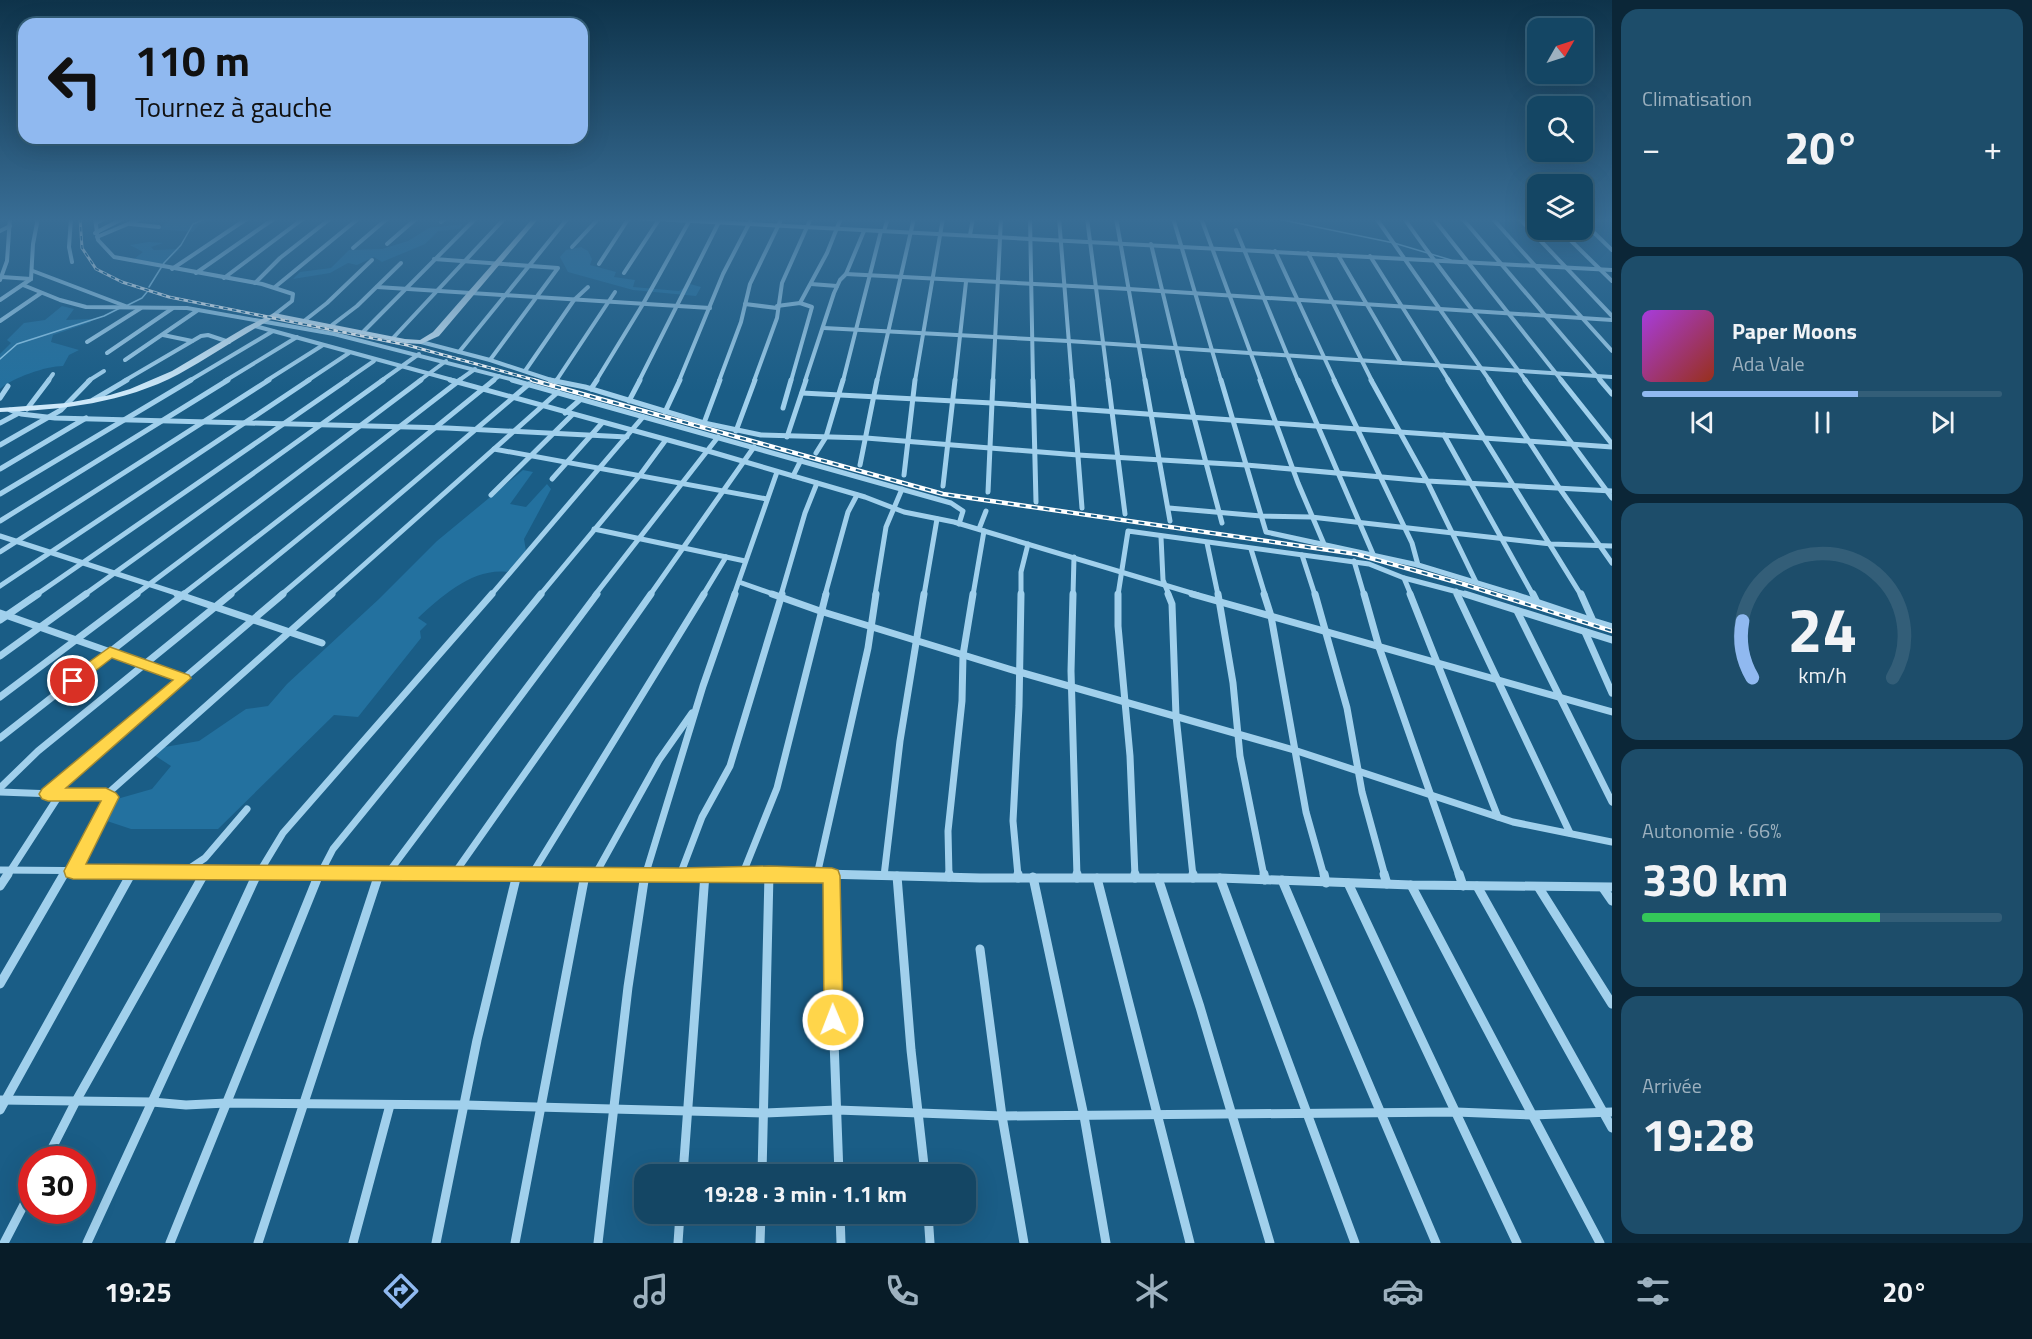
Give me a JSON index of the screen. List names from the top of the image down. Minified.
{"north":"top right","page":{"tile":["Climatisation",["Autonomie · 66%","330 km"],["Arrivée","19:28"]],"turn":["110 m","Tournez à gauche"],"heat":["−","20°","+"],"song":["Paper Moons","Ada Vale"],"limit":"30","trip":"19:28 · 3 min · 1.1 km","tabs":["19:25","20°"],"gauge":["24","km/h"]}}
